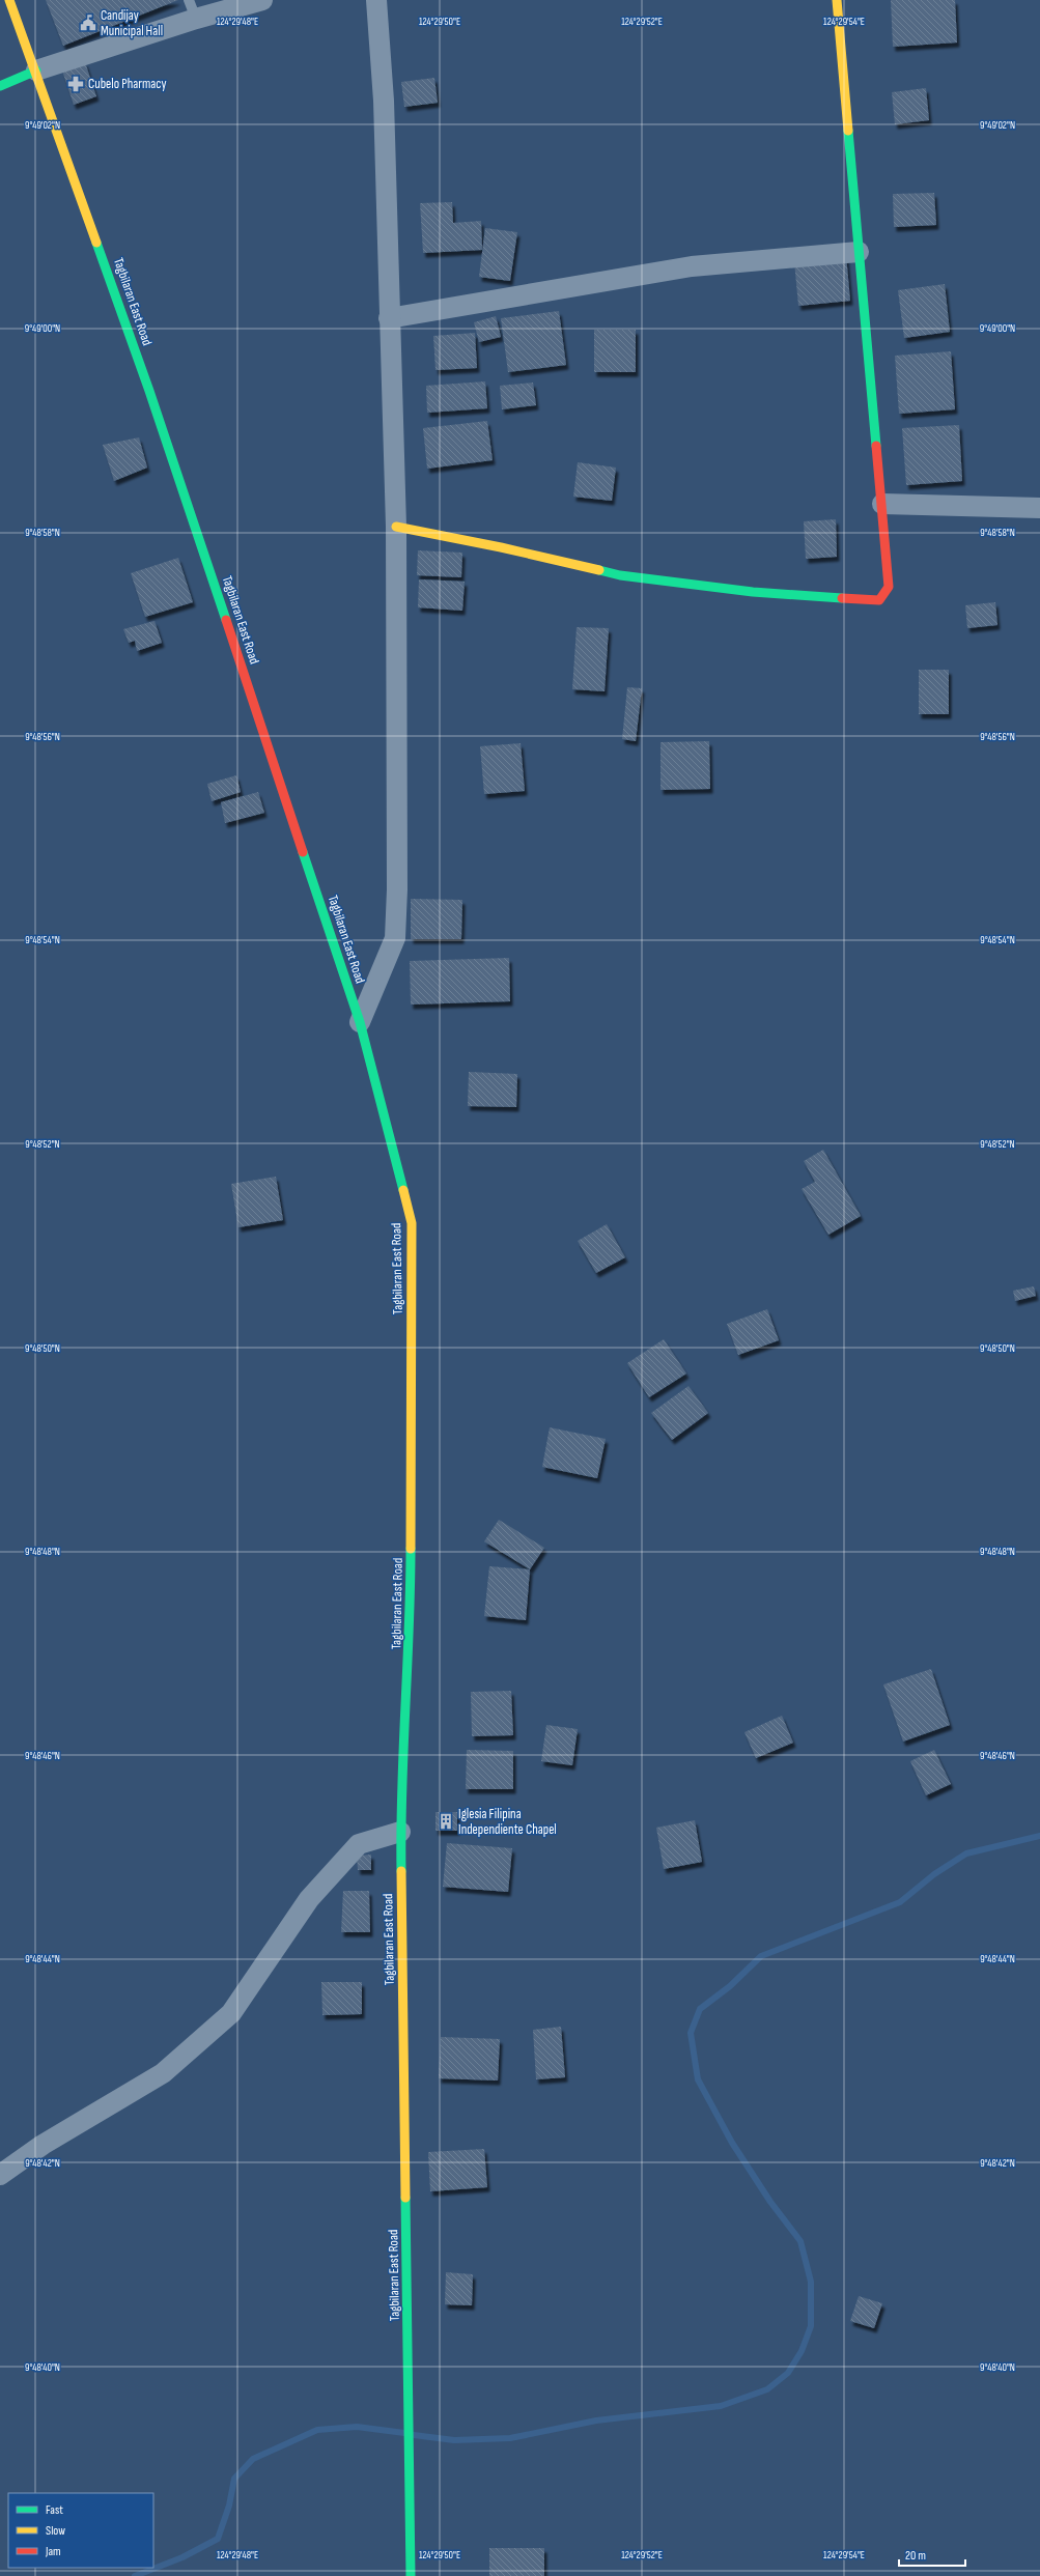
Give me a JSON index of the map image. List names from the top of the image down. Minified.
{"streets":{"main road":["Tagbilaran East Road"]},"places":{"public building":["Candijay Municipal Hall"],"pharmacy":["Cubelo Pharmacy"],"building":["Iglesia Filipina Independiente Chapel"]},"legend":["Fast","Slow","Jam"],"scale_bar":"20 m","coordinates":["124°29'48\"E","124°29'50\"E","124°29'52\"E","124°29'54\"E","9°49'02\"N","9°49'00\"N","9°48'58\"N","9°48'56\"N","9°48'54\"N","9°48'52\"N","9°48'50\"N","9°48'48\"N","9°48'46\"N","9°48'44\"N","9°48'42\"N","9°48'40\"N"]}
